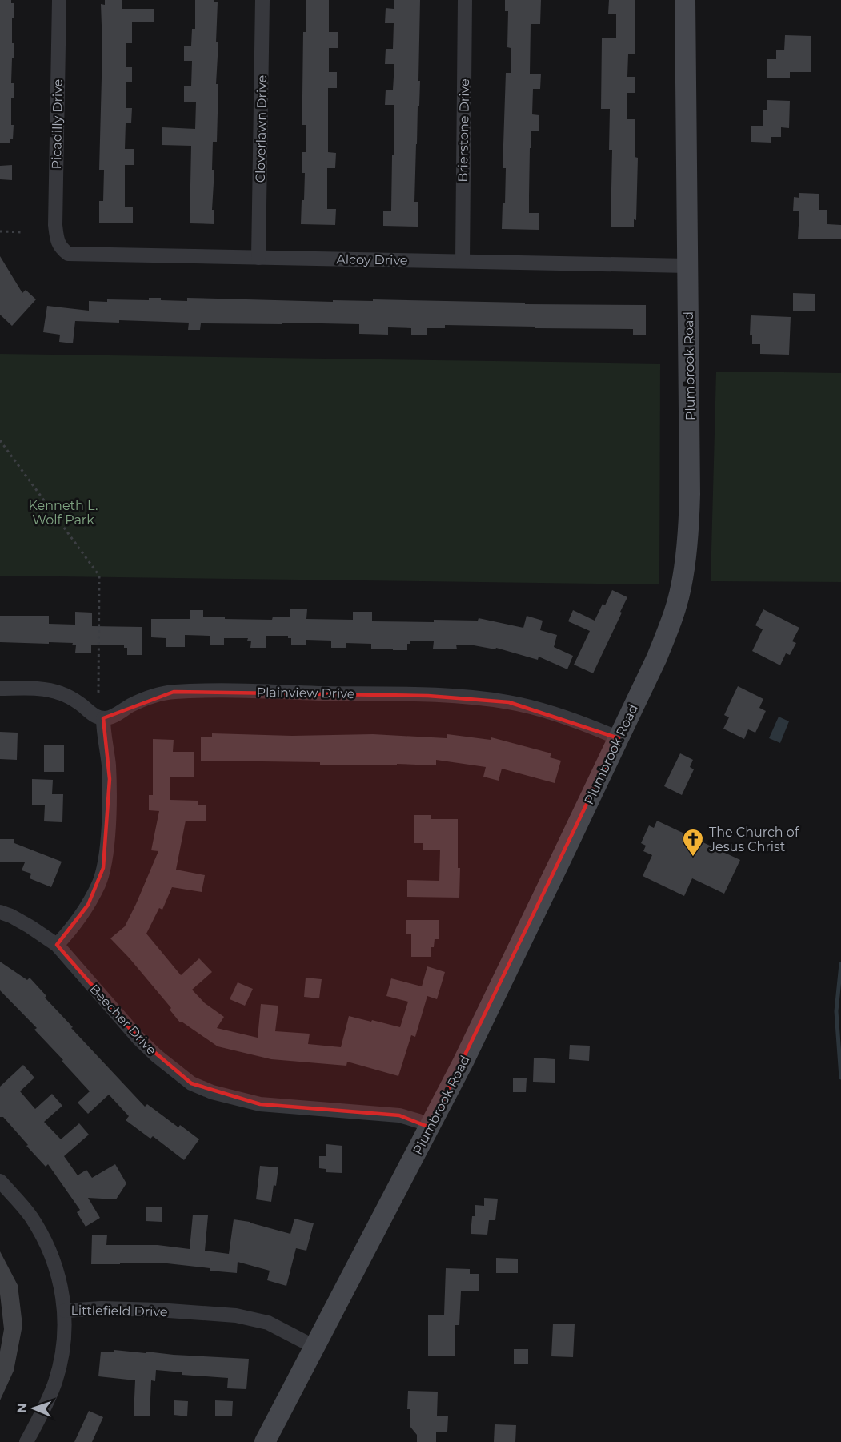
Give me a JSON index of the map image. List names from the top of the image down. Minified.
{"streets":{"street":["Picadilly Drive","Cloverlawn Drive","Brierstone Drive","Alcoy Drive","Plumbrook Road","Plainview Drive","Beecher Drive","Littlefield Drive"]},"crossings":[["Picadilly Drive","Alcoy Drive"],["Cloverlawn Drive","Alcoy Drive"],["Brierstone Drive","Alcoy Drive"],["Alcoy Drive","Plumbrook Road"],["Plumbrook Road","Plainview Drive"],["Plumbrook Road","Beecher Drive"],["Plumbrook Road","Littlefield Drive"]],"parks":["Kenneth L. Wolf Park"],"places":{"church":["The Church of Jesus Christ"]},"north":"left"}
